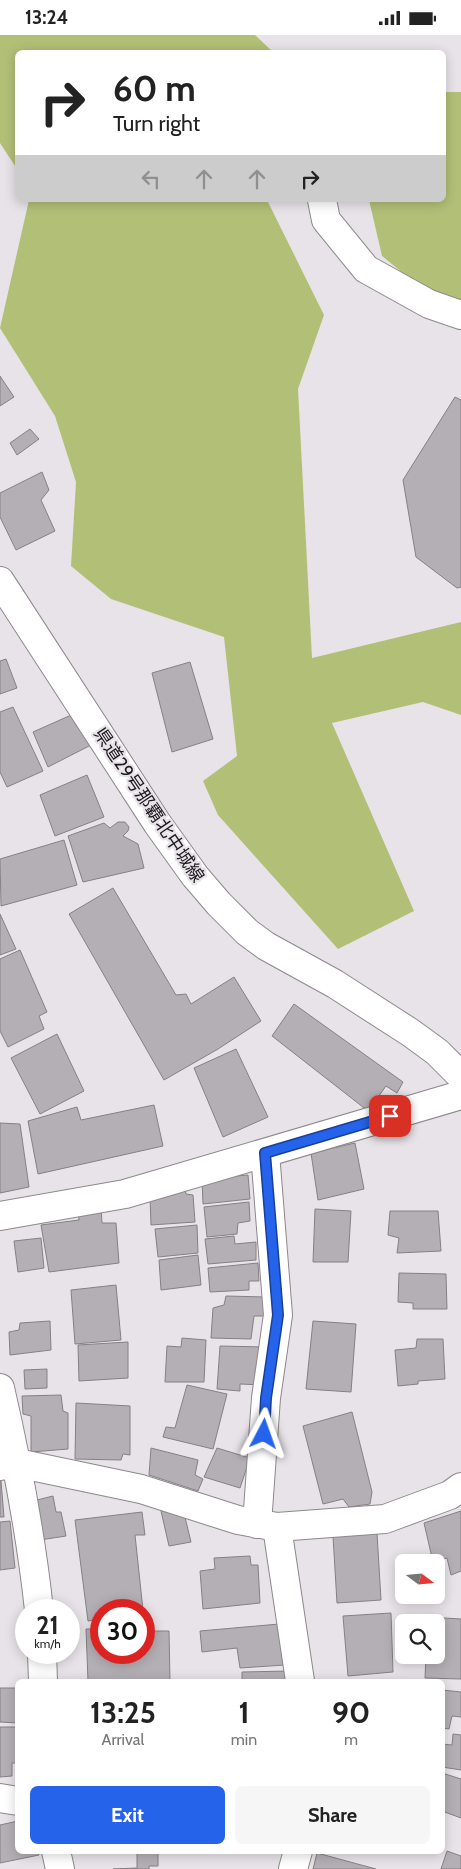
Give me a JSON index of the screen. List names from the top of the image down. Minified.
{"streets":{"street":["県道29号那覇北中城線"]},"north":"right","page":{"status":"13:24","turn":["60 m","Turn right"],"speed":"21 km/h","limit":"30","eta":["13:25","Arrival","1","min","90","m"],"buttons":["Exit","Share"]}}
